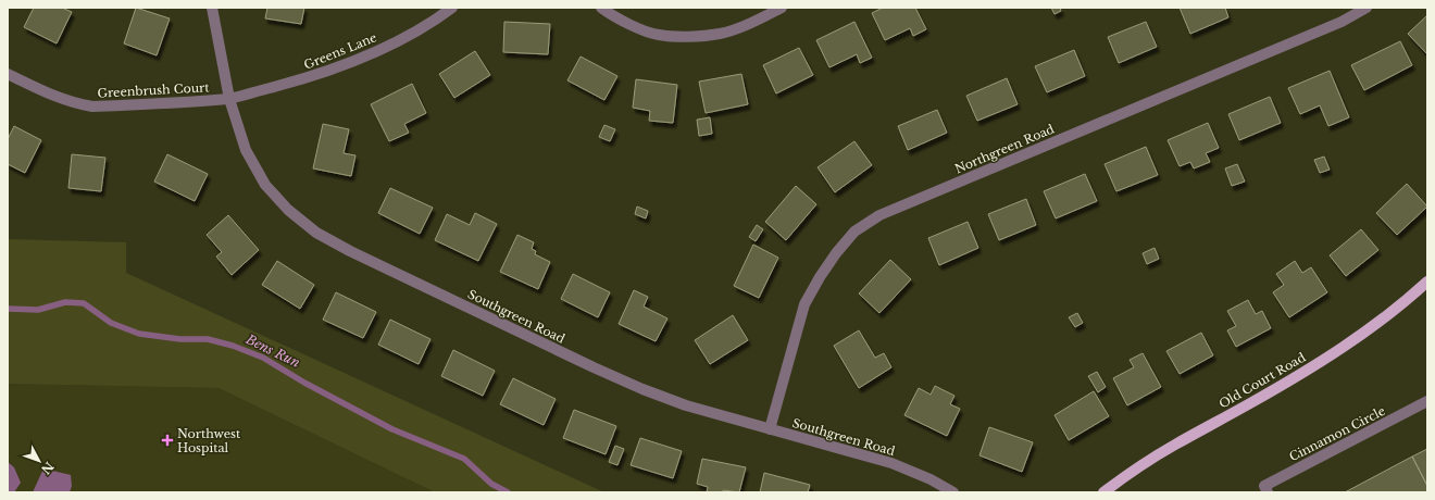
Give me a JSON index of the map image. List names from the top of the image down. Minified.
{"streets":{"main road":["Old Court Road"],"street":["Greens Lane","Greenbrush Court","Northgreen Road","Southgreen Road","Cinnamon Circle"]},"crossings":[["Greens Lane","Greenbrush Court"],["Greens Lane","Southgreen Road"],["Greenbrush Court","Southgreen Road"],["Northgreen Road","Southgreen Road"]],"water":["Bens Run"],"places":{"health":["Northwest Hospital"]},"north":"bottom right"}
